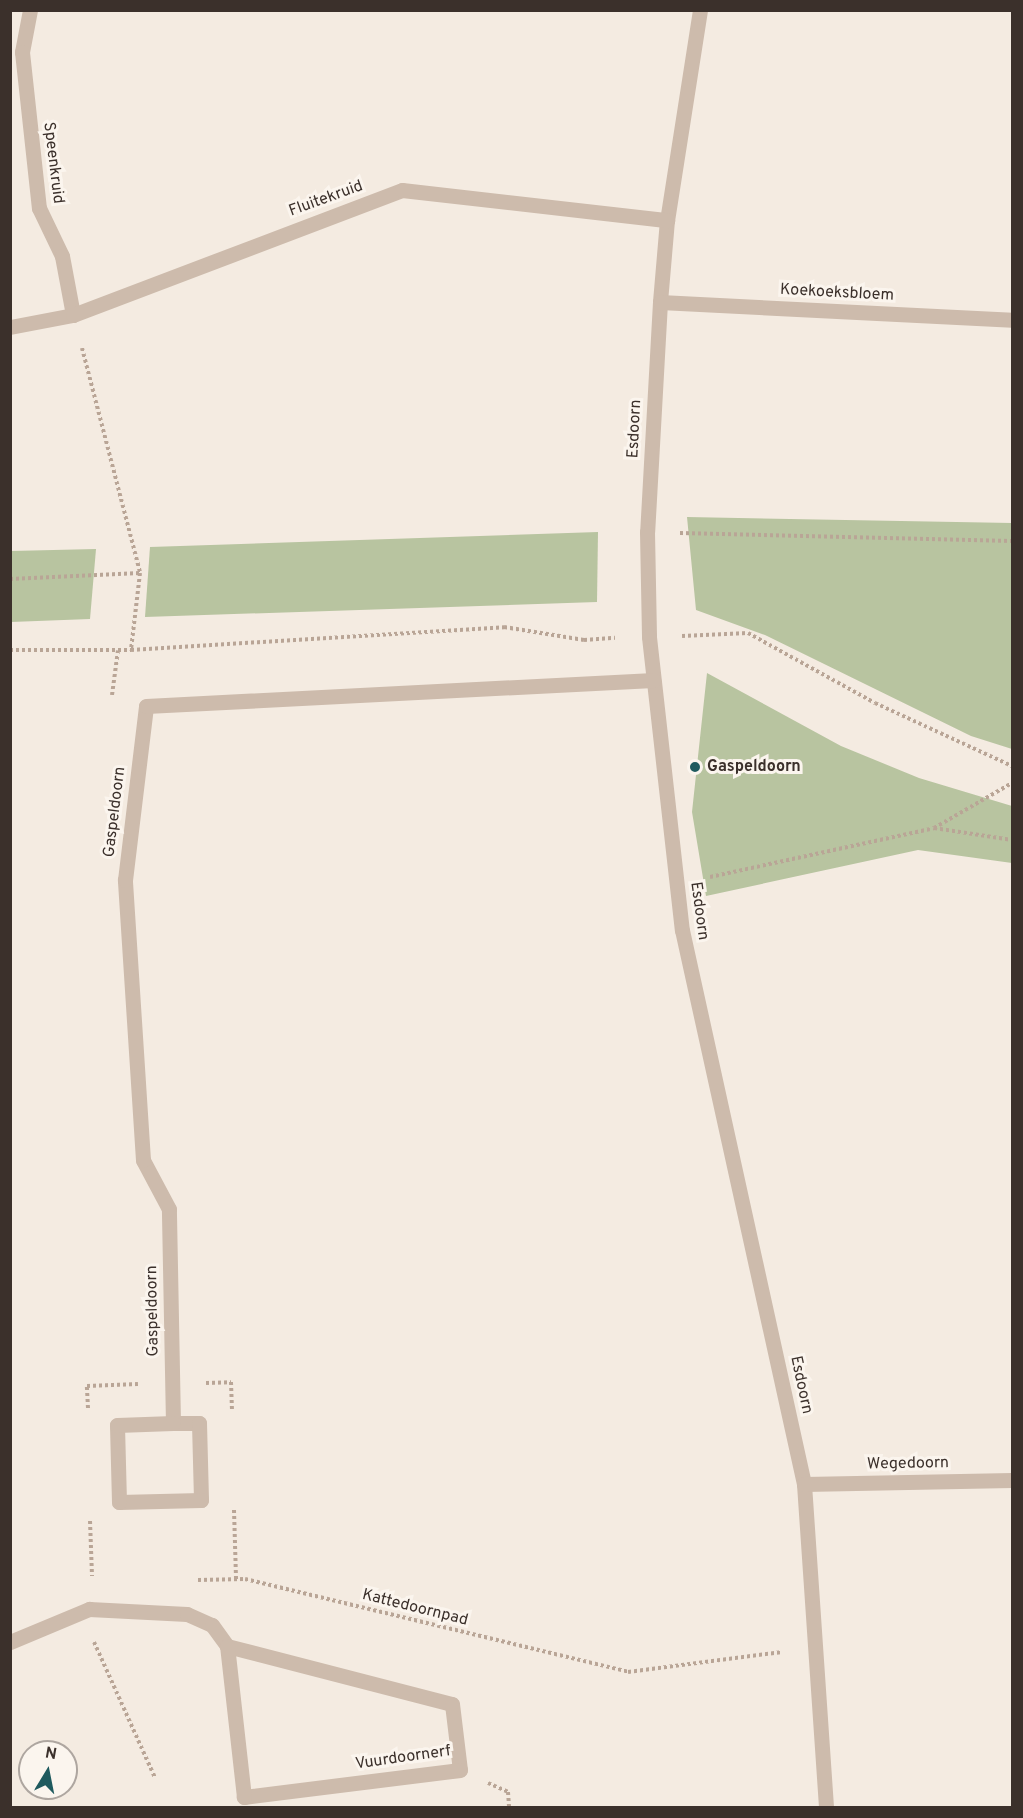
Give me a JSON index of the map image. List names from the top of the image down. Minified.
{"streets":{"street":["Speenkruid","Fluitekruid","Koekoeksbloem","Esdoorn","Gaspeldoorn","Wegedoorn","Vuurdoornerf"],"path":["Kattedoornpad"]},"crossings":[["Speenkruid","Fluitekruid"],["Fluitekruid","Esdoorn"],["Koekoeksbloem","Esdoorn"],["Esdoorn","Gaspeldoorn"],["Esdoorn","Wegedoorn"],["Esdoorn","Kattedoornpad"]],"places":["Gaspeldoorn"],"north":"top"}
